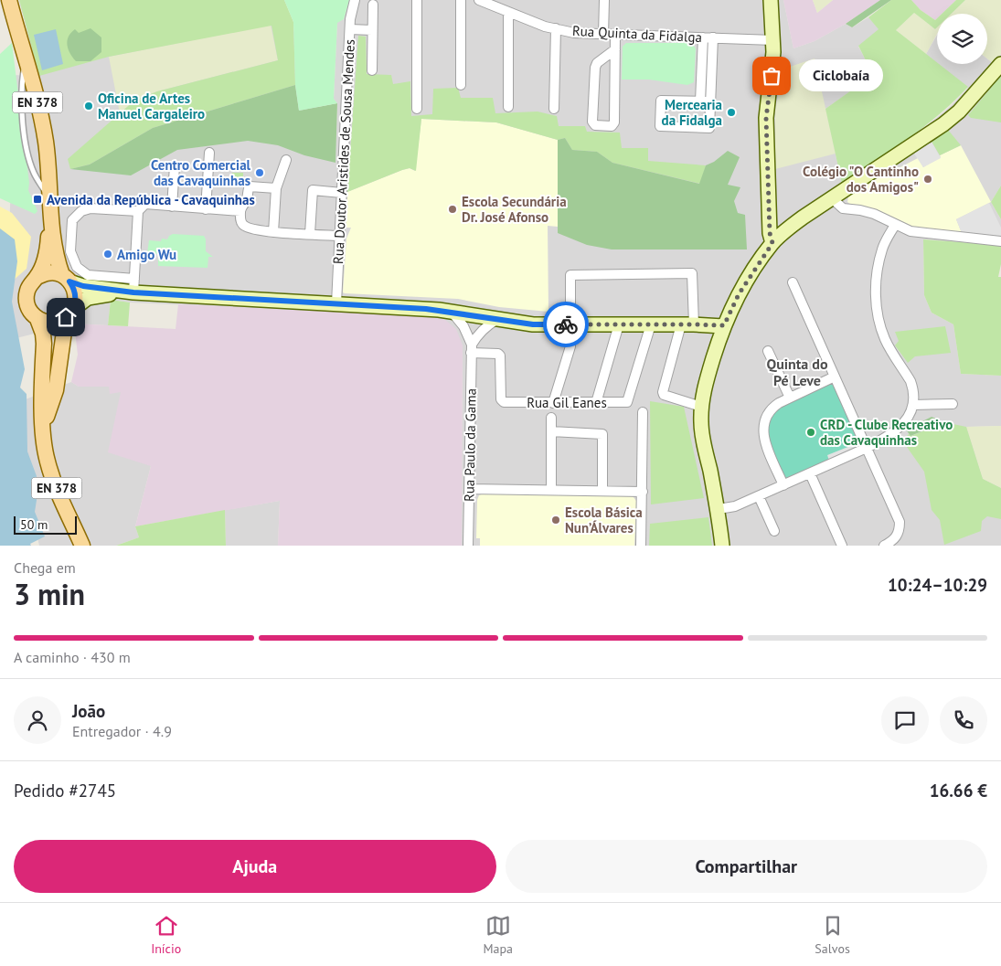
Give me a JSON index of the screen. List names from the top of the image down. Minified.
{"streets":{"main road":["EN 378"],"street":["Rua Quinta da Fidalga","Rua Doutor Aristides de Sousa Mendes","Rua Gil Eanes","Rua Paulo da Gama"]},"crossings":[["Rua Gil Eanes","Rua Paulo da Gama"]],"districts":["Quinta do Pé Leve"],"places":{"other":["Ciclobaía","Oficina de Artes Manuel Cargaleiro","Mercearia da Fidalga","Centro Comercial das Cavaquinhas","Colégio \"O Cantinho dos Amigos\"","Escola Secundária Dr. José Afonso","Amigo Wu","CRD - Clube Recreativo das Cavaquinhas","Escola Básica Nun’Álvares"],"transit":["Avenida da República - Cavaquinhas"]},"scale_bar":"50 m","page":{"bubble":"Ciclobaía","scale":"50 m","heading":["3 min","Chega em","10:24–10:29"],"panel":["João","Entregador · 4.9","Pedido #2745","16.66 €"],"bar":"A caminho · 430 m","buttons":["Ajuda","Compartilhar"],"tabs":["Início","Mapa","Salvos"]}}
